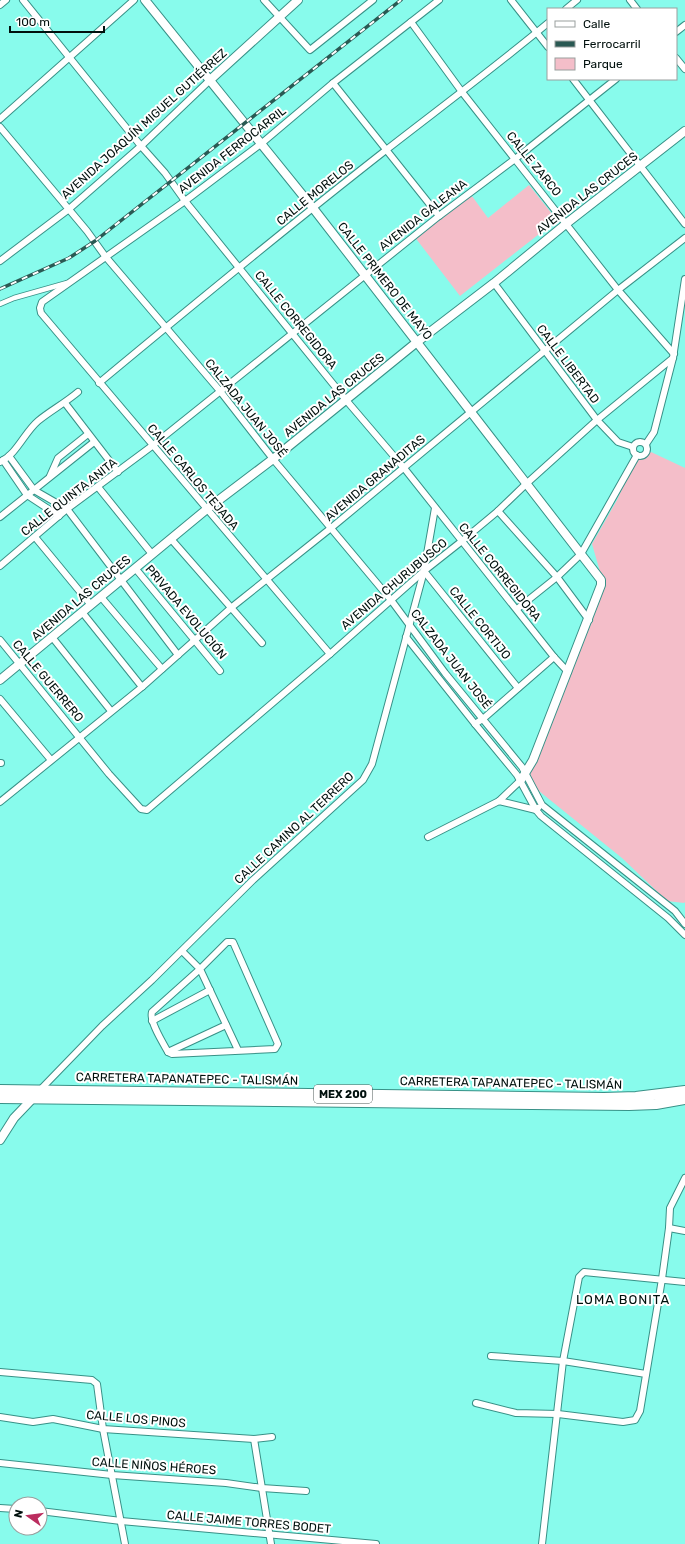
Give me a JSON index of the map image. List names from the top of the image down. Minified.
{"streets":{"highway":["CARRETERA TAPANATEPEC - TALISMÁN","MEX 200"],"street":["AVENIDA JOAQUÍN MIGUEL GUTIÉRREZ","AVENIDA FERROCARRIL","CALLE ZARCO","CALLE MORELOS","AVENIDA LAS CRUCES","AVENIDA GALEANA","CALLE PRIMERO DE MAYO","CALLE CORREGIDORA","CALLE LIBERTAD","CALZADA JUAN JOSÉ","CALLE CARLOS TEJADA","AVENIDA GRANADITAS","CALLE QUINTA ANITA","AVENIDA CHURUBUSCO","PRIVADA EVOLUCIÓN","CALLE CORTIJO","CALLE GUERRERO","CALLE CAMINO AL TERRERO","CALLE LOS PINOS","CALLE NIÑOS HÉROES","CALLE JAIME TORRES BODET"]},"crossings":[["AVENIDA JOAQUÍN MIGUEL GUTIÉRREZ","CALLE PRIMERO DE MAYO"],["AVENIDA JOAQUÍN MIGUEL GUTIÉRREZ","CALLE CORREGIDORA"],["AVENIDA JOAQUÍN MIGUEL GUTIÉRREZ","CALZADA JUAN JOSÉ"],["AVENIDA FERROCARRIL","CALLE ZARCO"],["AVENIDA FERROCARRIL","CALLE PRIMERO DE MAYO"],["AVENIDA FERROCARRIL","CALLE CORREGIDORA"],["AVENIDA FERROCARRIL","CALZADA JUAN JOSÉ"],["AVENIDA FERROCARRIL","CALLE CARLOS TEJADA"],["CALLE ZARCO","CALLE MORELOS"],["CALLE ZARCO","AVENIDA LAS CRUCES"],["CALLE ZARCO","AVENIDA GALEANA"],["CALLE ZARCO","AVENIDA GRANADITAS"],["CALLE ZARCO","AVENIDA CHURUBUSCO"],["CALLE MORELOS","CALLE PRIMERO DE MAYO"],["CALLE MORELOS","CALLE CORREGIDORA"],["CALLE MORELOS","CALZADA JUAN JOSÉ"],["CALLE MORELOS","CALLE CARLOS TEJADA"],["AVENIDA LAS CRUCES","CALLE PRIMERO DE MAYO"],["AVENIDA LAS CRUCES","CALLE CORREGIDORA"],["AVENIDA LAS CRUCES","CALLE LIBERTAD"],["AVENIDA LAS CRUCES","CALZADA JUAN JOSÉ"],["AVENIDA LAS CRUCES","CALLE CARLOS TEJADA"],["AVENIDA LAS CRUCES","PRIVADA EVOLUCIÓN"],["AVENIDA LAS CRUCES","CALLE GUERRERO"],["AVENIDA GALEANA","CALLE PRIMERO DE MAYO"],["AVENIDA GALEANA","CALLE CORREGIDORA"],["AVENIDA GALEANA","CALZADA JUAN JOSÉ"],["AVENIDA GALEANA","CALLE CARLOS TEJADA"],["AVENIDA GALEANA","CALLE QUINTA ANITA"],["CALLE PRIMERO DE MAYO","AVENIDA GRANADITAS"],["CALLE PRIMERO DE MAYO","AVENIDA CHURUBUSCO"],["CALLE CORREGIDORA","AVENIDA GRANADITAS"],["CALLE CORREGIDORA","AVENIDA CHURUBUSCO"],["CALLE CORREGIDORA","CALLE CAMINO AL TERRERO"],["CALLE LIBERTAD","AVENIDA GRANADITAS"],["CALLE LIBERTAD","AVENIDA CHURUBUSCO"],["CALZADA JUAN JOSÉ","AVENIDA GRANADITAS"],["CALZADA JUAN JOSÉ","AVENIDA CHURUBUSCO"],["CALZADA JUAN JOSÉ","CALLE CAMINO AL TERRERO"],["CALLE CARLOS TEJADA","AVENIDA GRANADITAS"],["CALLE CARLOS TEJADA","CALLE QUINTA ANITA"],["CALLE CARLOS TEJADA","AVENIDA CHURUBUSCO"],["AVENIDA GRANADITAS","PRIVADA EVOLUCIÓN"],["AVENIDA GRANADITAS","CALLE GUERRERO"],["AVENIDA CHURUBUSCO","CALLE CORTIJO"],["AVENIDA CHURUBUSCO","CALLE GUERRERO"],["AVENIDA CHURUBUSCO","CALLE CAMINO AL TERRERO"],["CALLE CORTIJO","CALLE CAMINO AL TERRERO"],["CALLE CAMINO AL TERRERO","CARRETERA TAPANATEPEC - TALISMÁN"]],"districts":["LOMA BONITA"],"legend":["Calle","Ferrocarril","Parque"],"scale_bar":"100 m","north":"left"}
